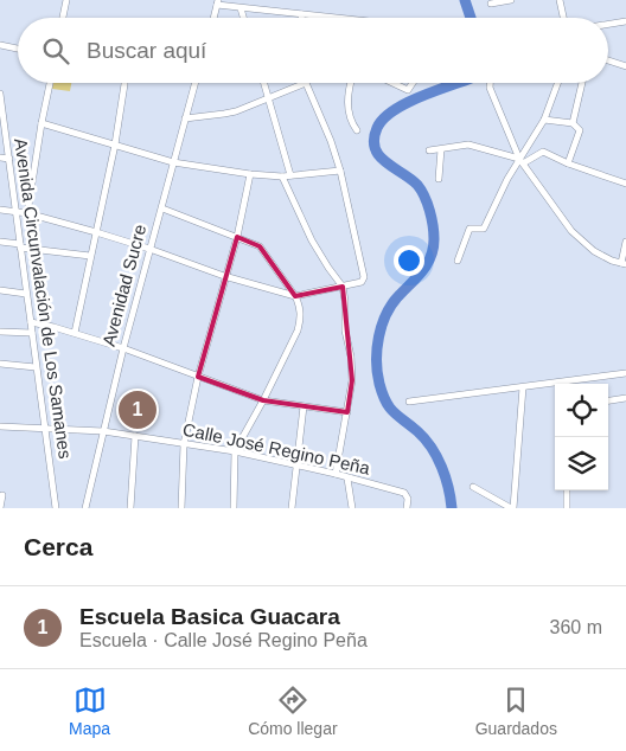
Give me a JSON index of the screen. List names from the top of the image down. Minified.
{"streets":{"street":["Avenidad Sucre","Avenida Circunvalación de Los Samanes","Calle José Regino Peña"]},"crossings":[["Avenidad Sucre","Calle José Regino Peña"],["Avenida Circunvalación de Los Samanes","Calle José Regino Peña"]],"page":{"search":"Buscar aquí","pins":"1","heading":"Cerca","list":[{"mark":"1","name":"Escuela Basica Guacara","note":"Escuela · Calle José Regino Peña","value":"360 m"}],"nav":["Mapa","Cómo llegar","Guardados"]}}
